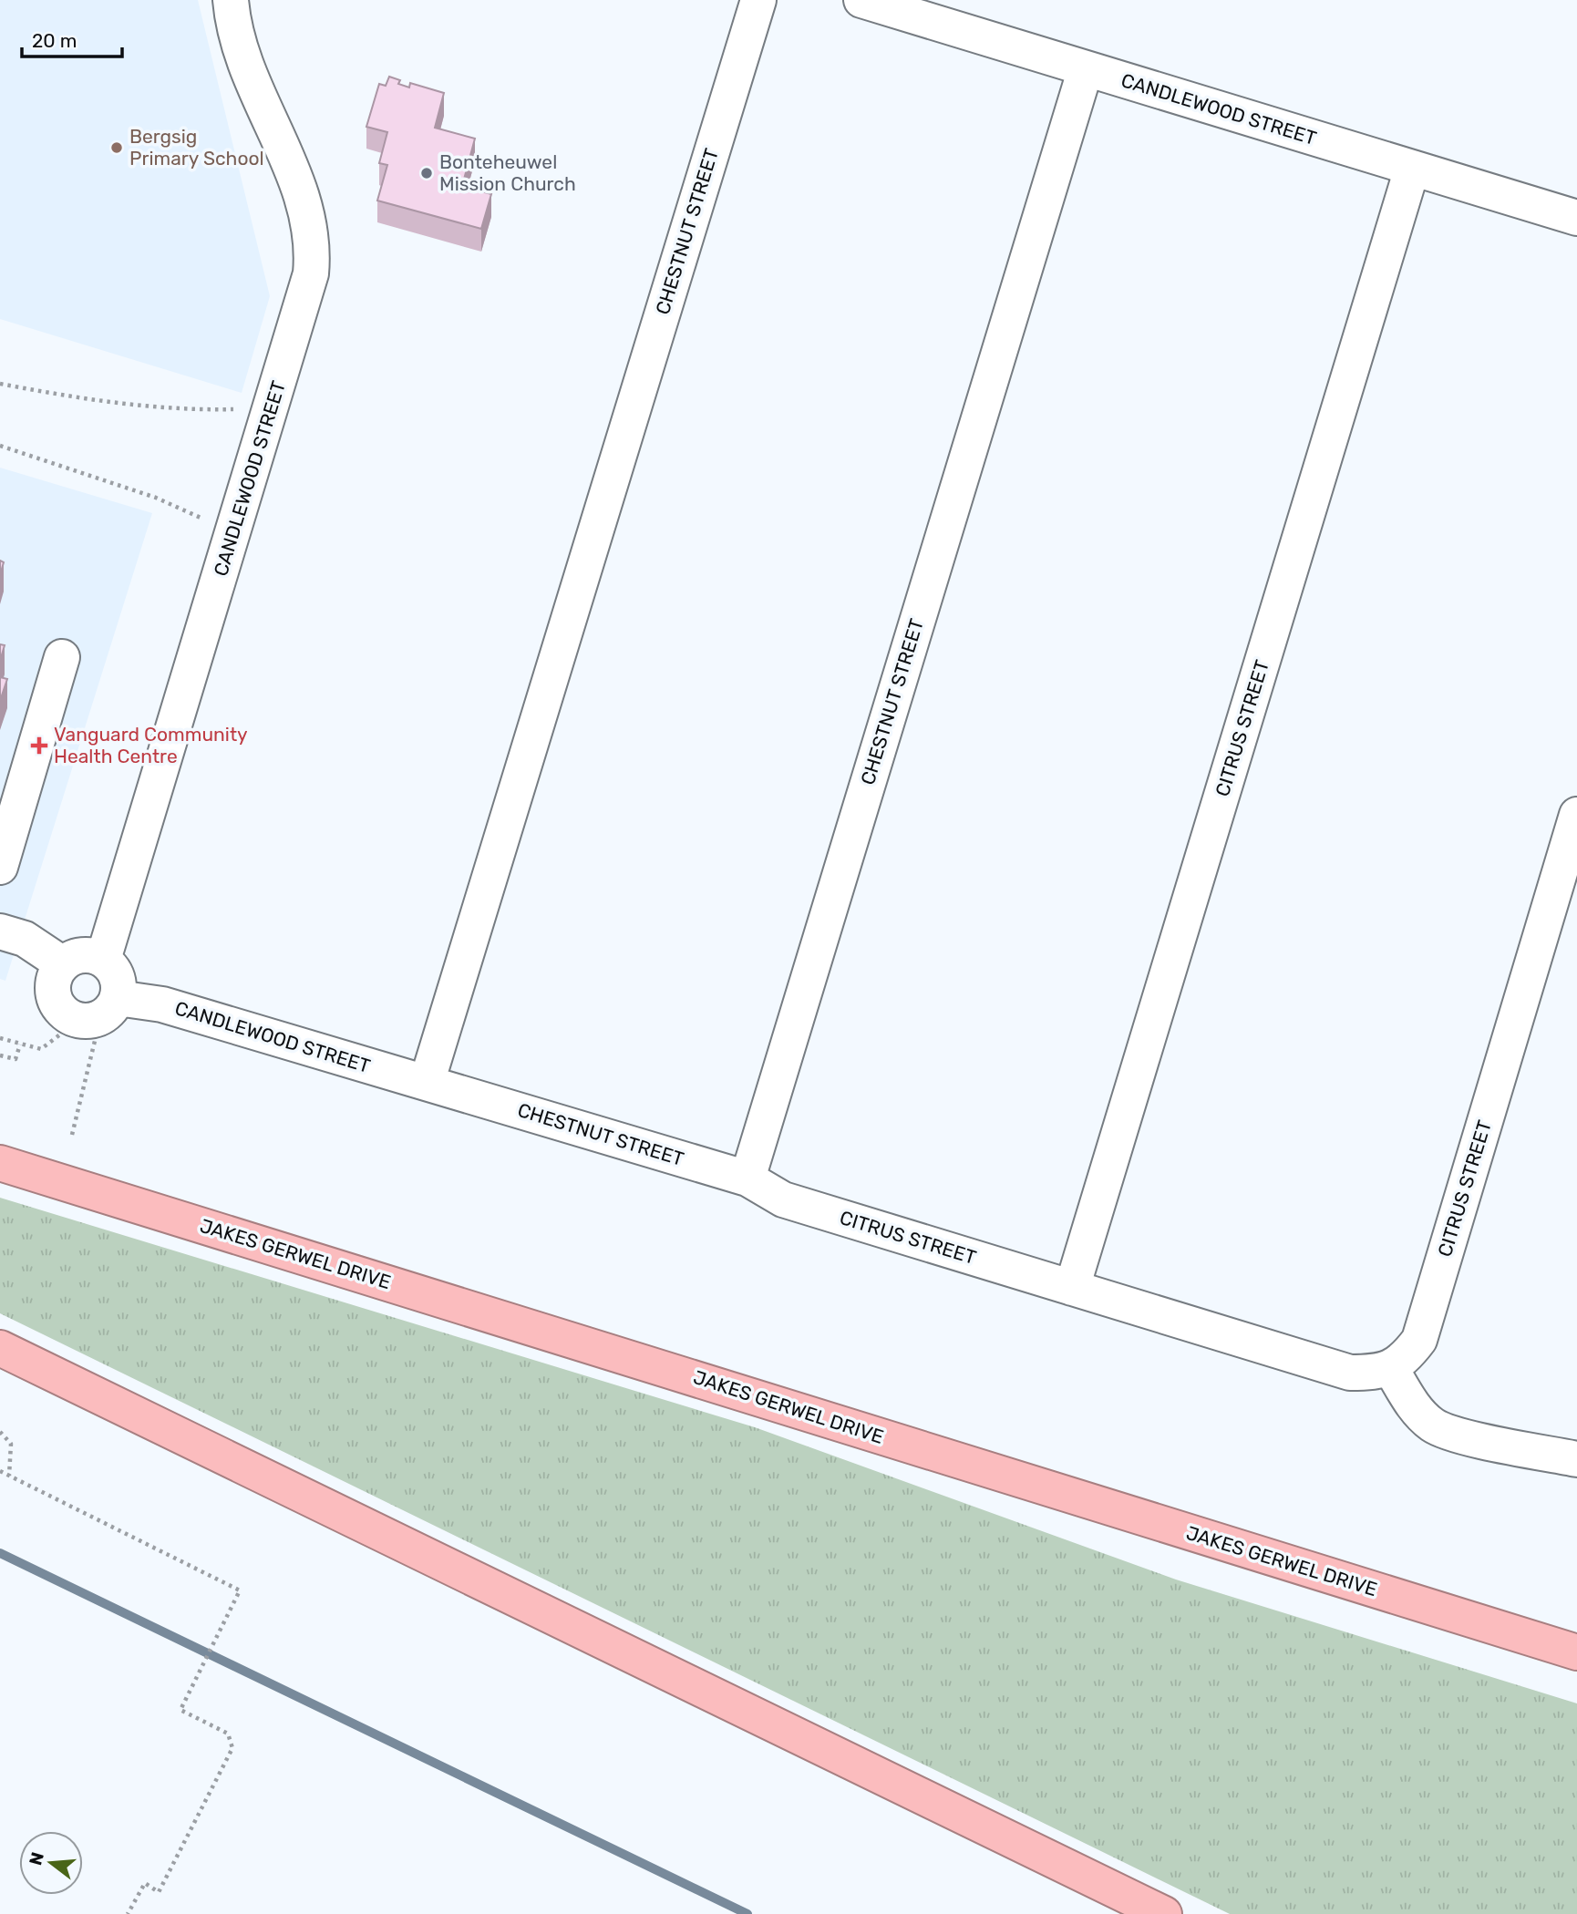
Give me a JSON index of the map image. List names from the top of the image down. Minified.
{"streets":{"highway":["JAKES GERWEL DRIVE"],"street":["CANDLEWOOD STREET","CHESTNUT STREET","CITRUS STREET"]},"crossings":[["CANDLEWOOD STREET","CHESTNUT STREET"],["CANDLEWOOD STREET","CITRUS STREET"],["CHESTNUT STREET","CITRUS STREET"]],"places":{"other":["Bergsig Primary School","Bonteheuwel Mission Church"],"health":["Vanguard Community Health Centre"]},"scale_bar":"20 m","north":"left"}
